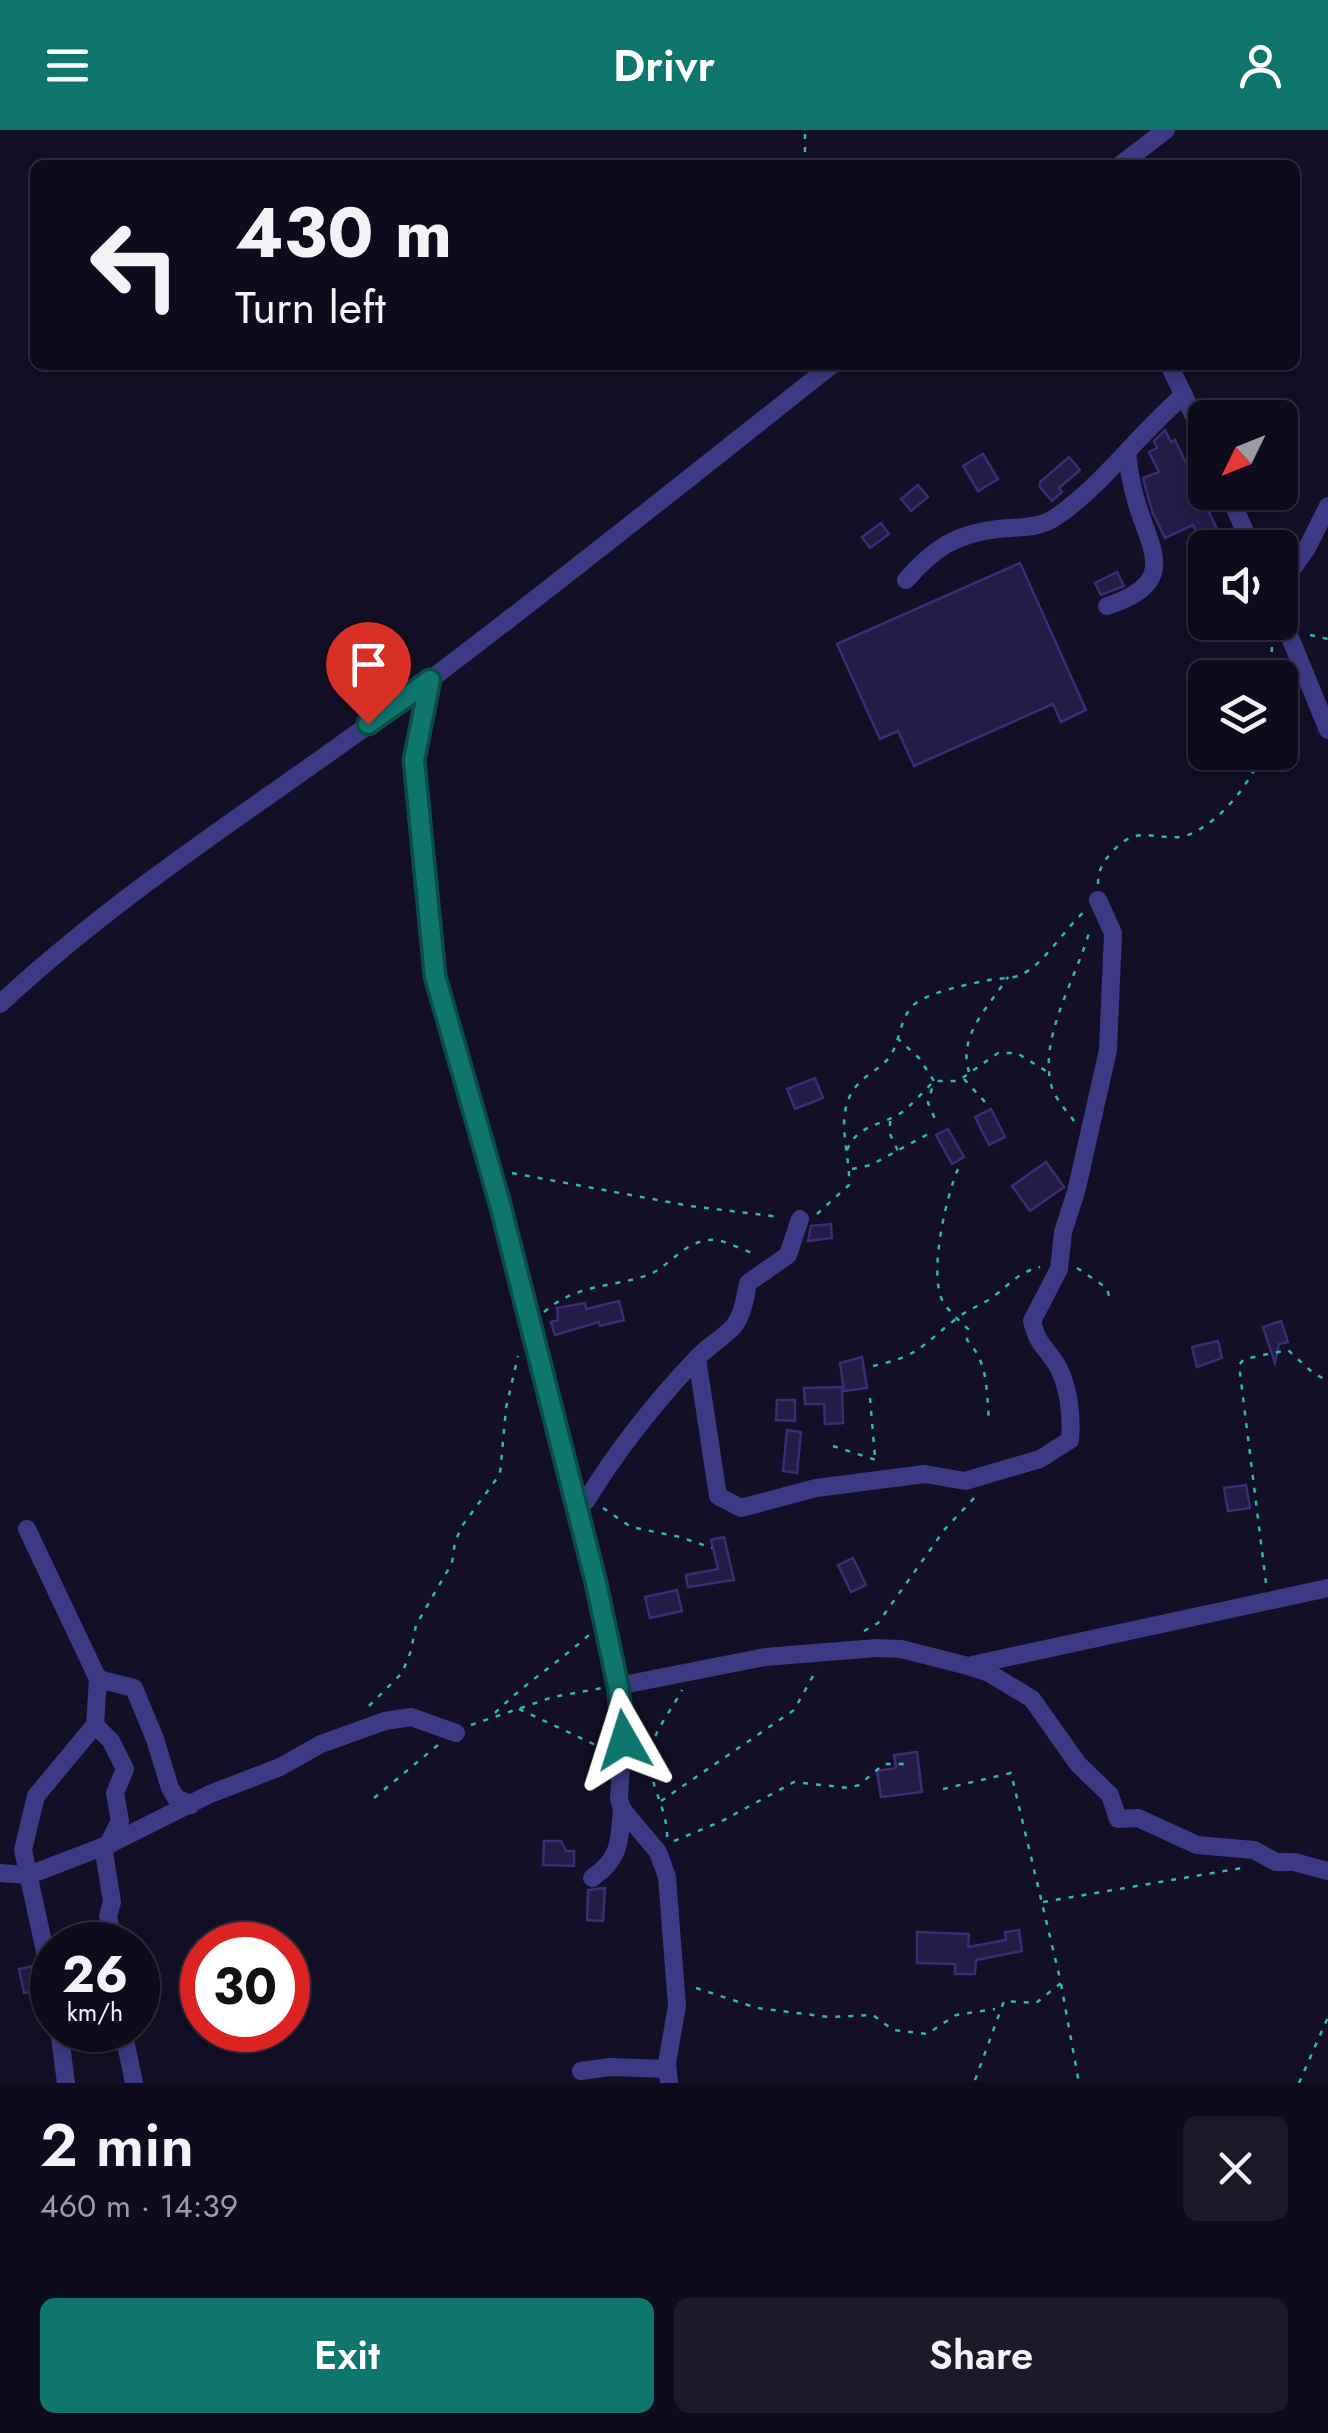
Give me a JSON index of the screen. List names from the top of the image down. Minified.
{"north":"bottom left","page":{"header":"Drivr","turn":["430 m","Turn left"],"speed":"26 km/h","limit":"30","heading":["2 min","460 m · 14:39"],"buttons":["Exit","Share"]}}
